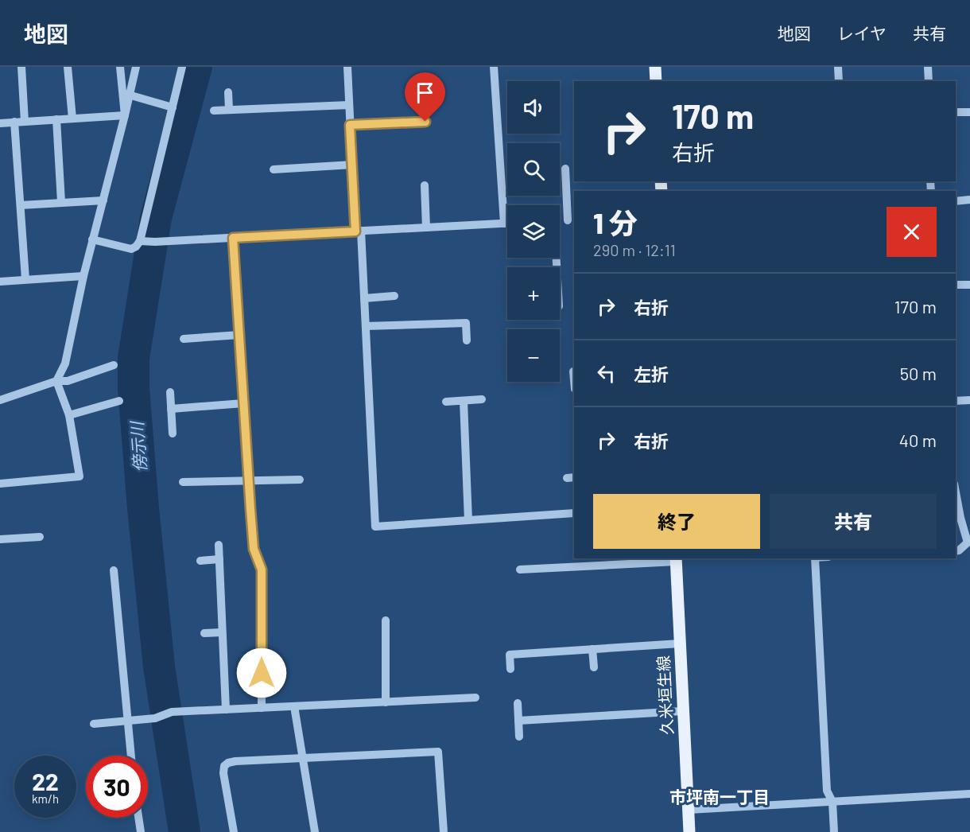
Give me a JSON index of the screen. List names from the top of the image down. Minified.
{"streets":{"main road":["久米垣生線"]},"districts":["市坪南一丁目"],"water":["傍示川"],"page":{"header":"地図","nav":["地図","レイヤ","共有"],"map_buttons":["+","−"],"turn":["170 m","右折"],"heading":["1 分","290 m · 12:11"],"list":[{"name":"右折","value":"170 m"},{"name":"左折","value":"50 m"},{"name":"右折","value":"40 m"}],"buttons":["終了","共有"],"speed":"22 km/h","limit":"30"}}
